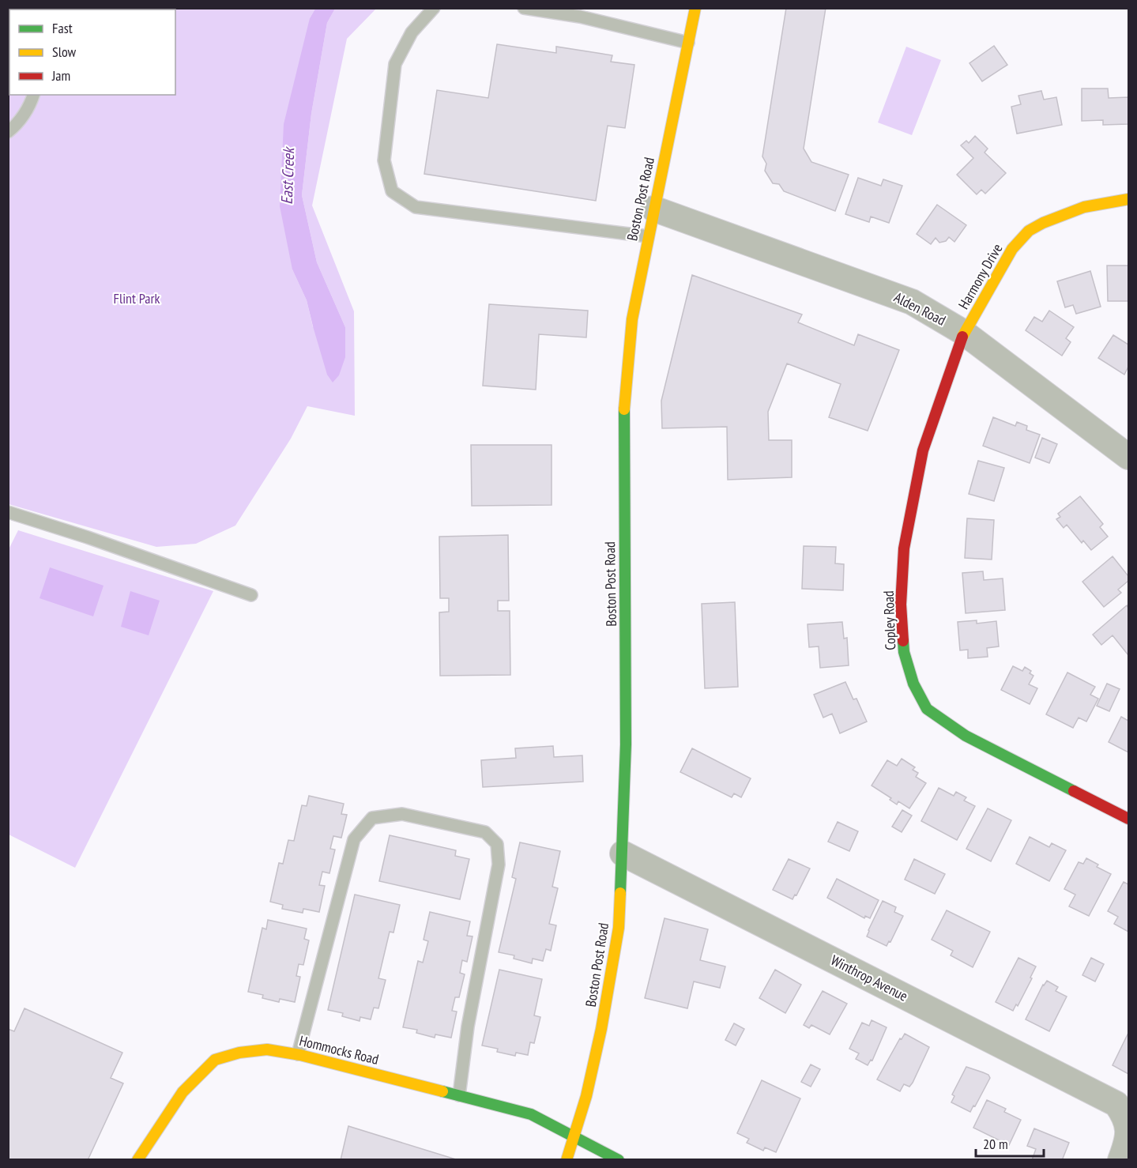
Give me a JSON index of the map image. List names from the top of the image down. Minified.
{"streets":{"street":["Boston Post Road","Harmony Drive","Alden Road","Copley Road","Winthrop Avenue","Hommocks Road"]},"crossings":[["Boston Post Road","Alden Road"],["Boston Post Road","Winthrop Avenue"],["Boston Post Road","Hommocks Road"],["Harmony Drive","Alden Road"],["Harmony Drive","Copley Road"],["Alden Road","Copley Road"]],"water":["East Creek"],"parks":["Flint Park"],"legend":["Fast","Slow","Jam"],"scale_bar":"20 m"}
